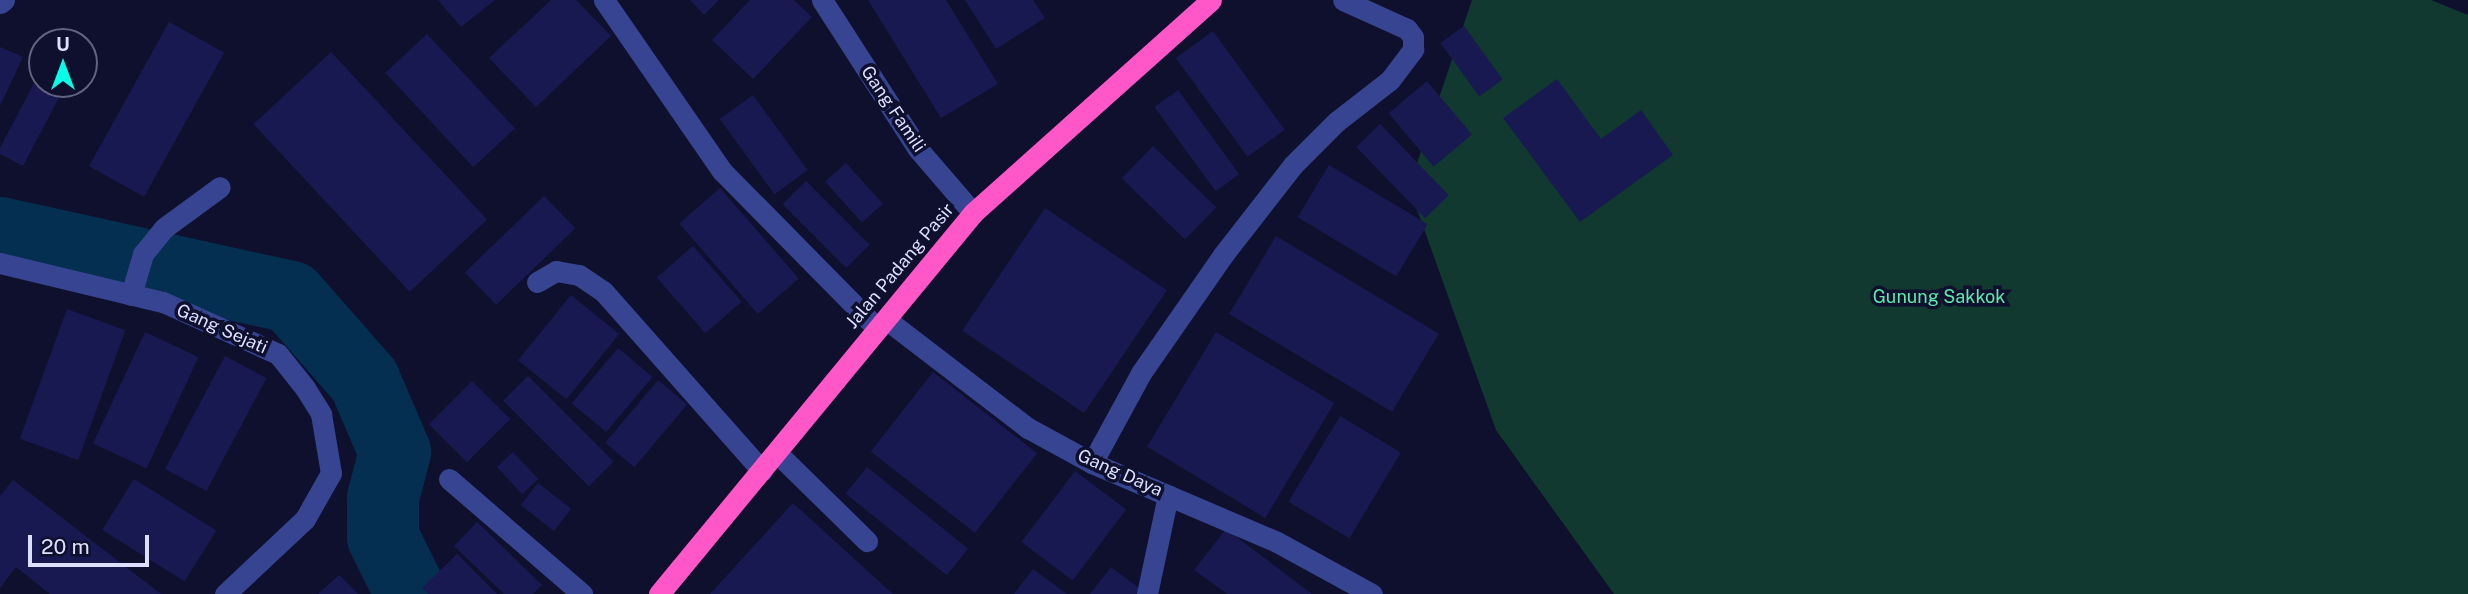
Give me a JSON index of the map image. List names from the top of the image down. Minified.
{"streets":{"highway":["Jalan Padang Pasir"],"street":["Gang Famili","Gang Sejati","Gang Daya"]},"crossings":[["Gang Famili","Jalan Padang Pasir"],["Jalan Padang Pasir","Gang Daya"]],"parks":["Gunung Sakkok"],"scale_bar":"20 m","north":"top"}
